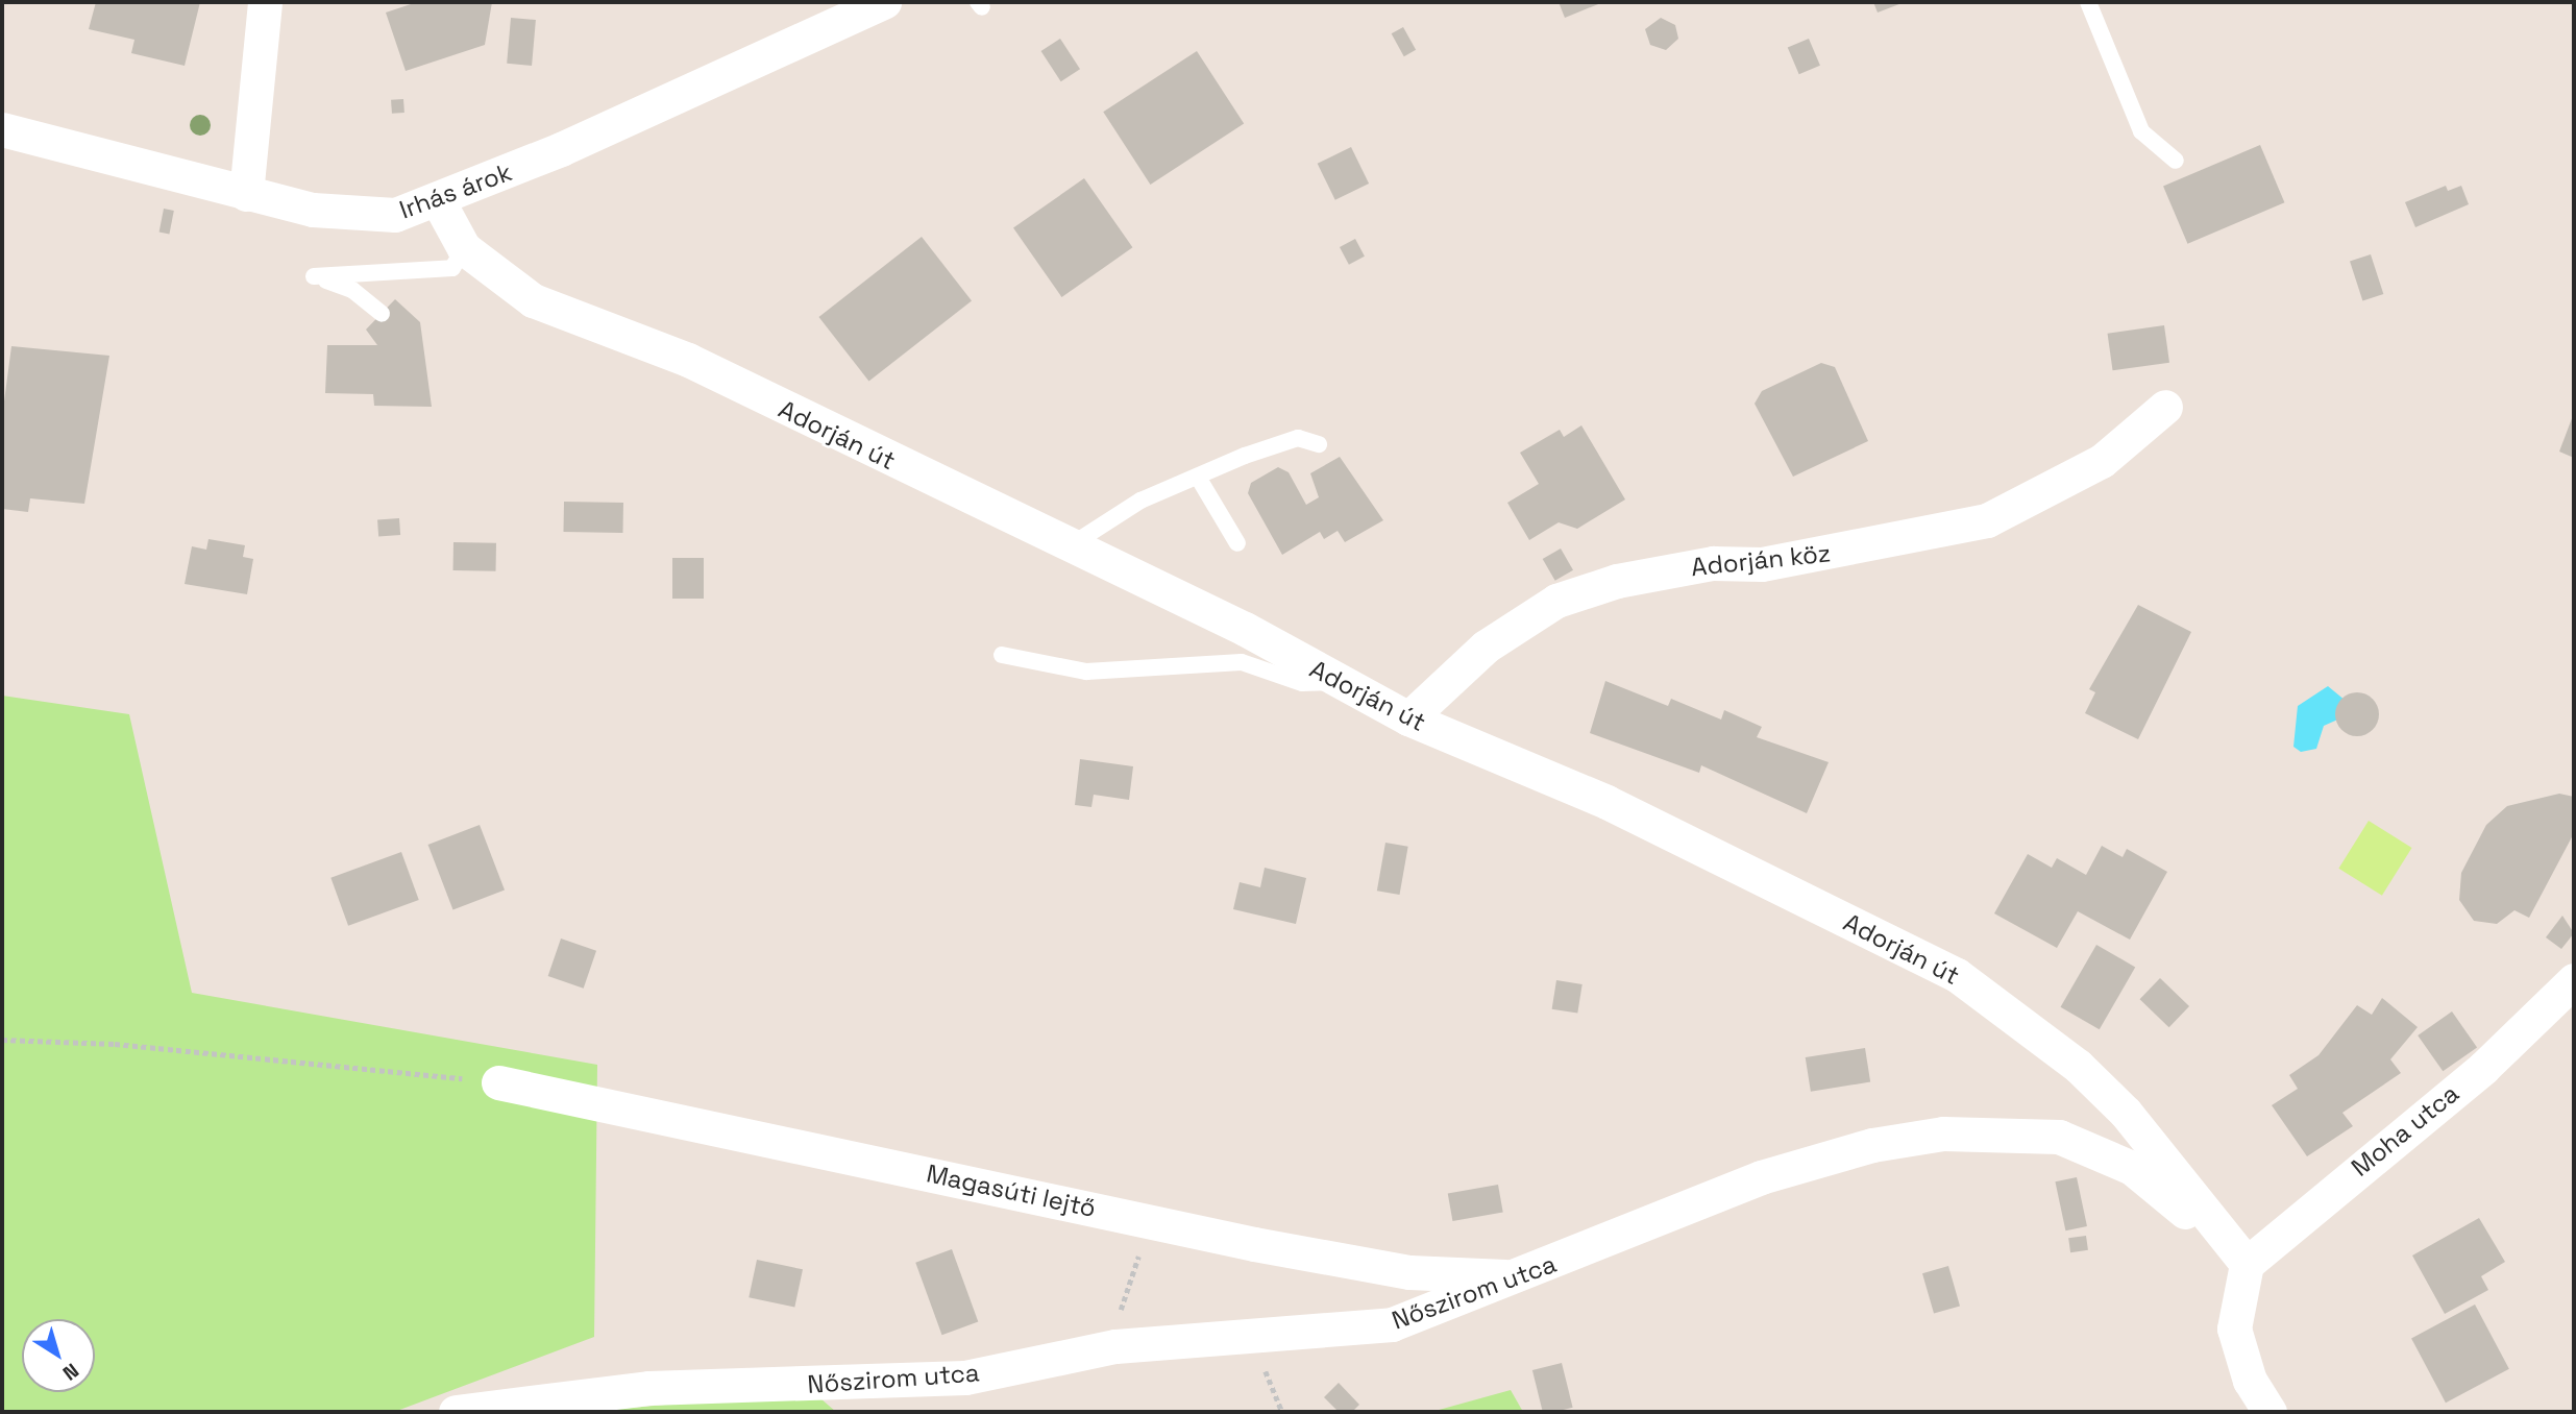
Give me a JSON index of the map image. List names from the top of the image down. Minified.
{"streets":{"street":["Irhás árok","Adorján út","Adorján köz","Moha utca","Magasúti lejtő","Nőszirom utca"]},"crossings":[["Irhás árok","Adorján út"],["Adorján út","Adorján köz"],["Adorján út","Moha utca"],["Adorján út","Nőszirom utca"],["Moha utca","Nőszirom utca"],["Magasúti lejtő","Nőszirom utca"]],"north":"bottom right"}
